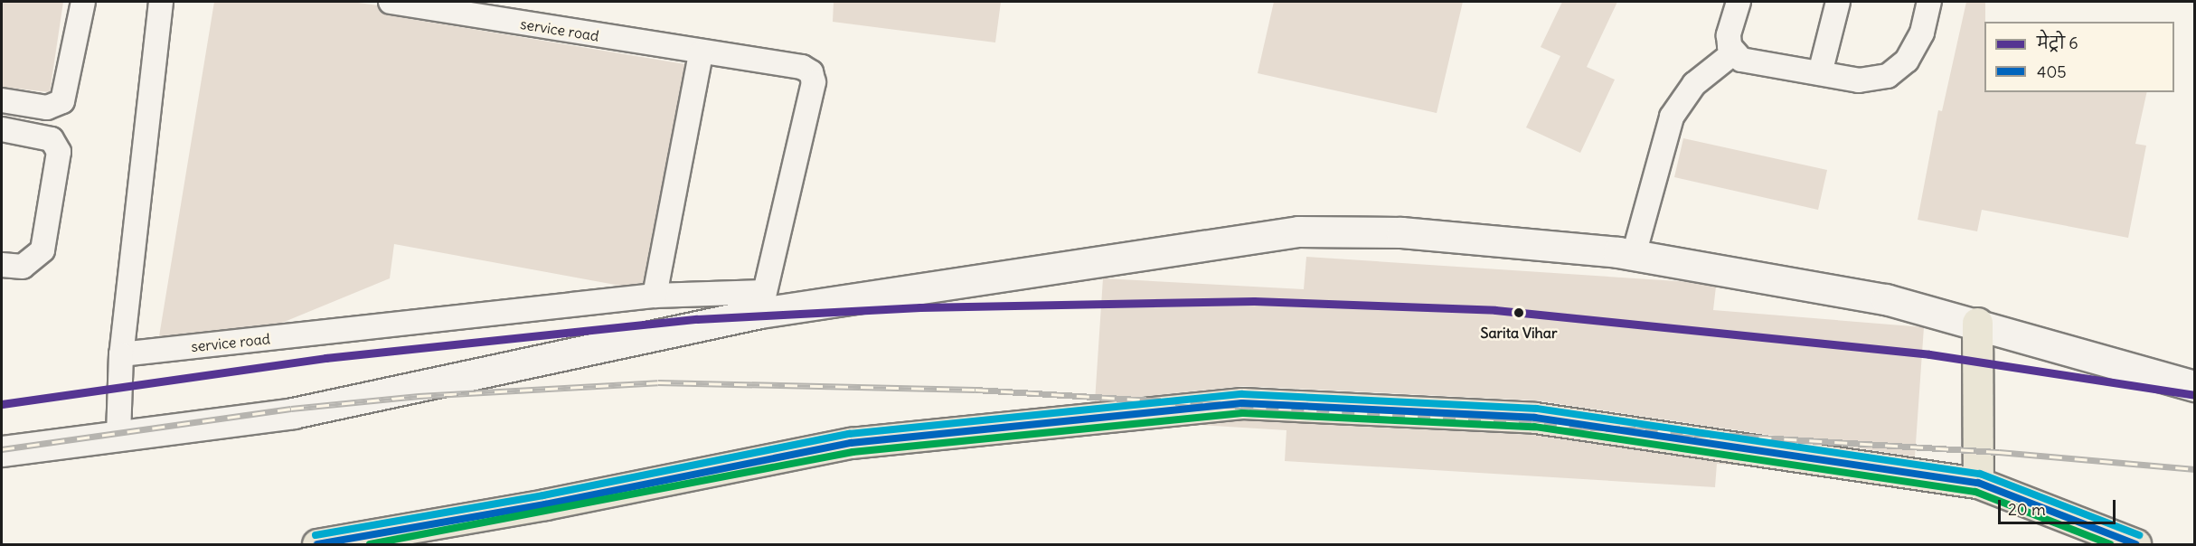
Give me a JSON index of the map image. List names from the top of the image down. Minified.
{"streets":{"lane":["service road"]},"places":["Sarita Vihar"],"lines":["metro line 6","transit line 405"],"legend":["मेट्रो 6","405"],"scale_bar":"20 m"}
